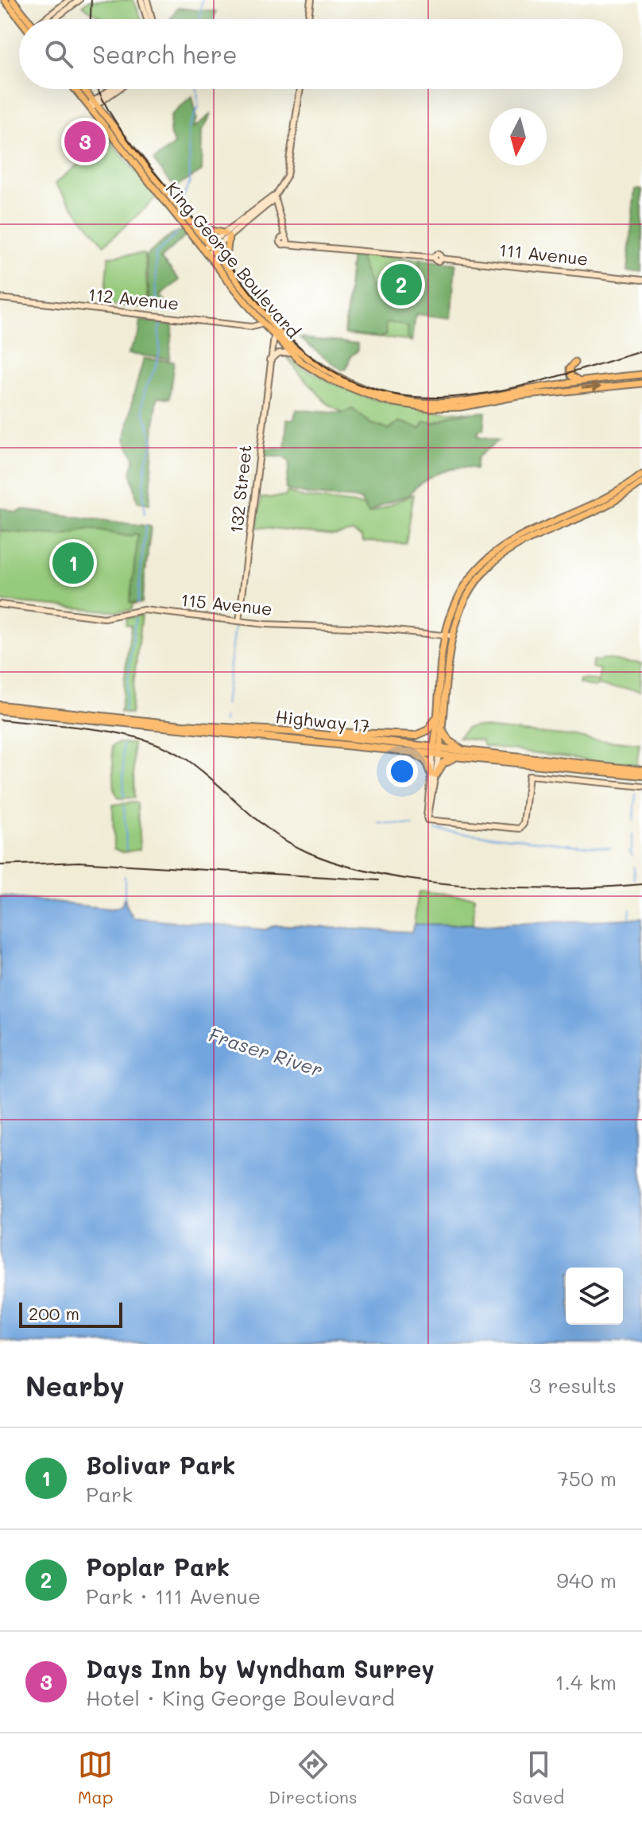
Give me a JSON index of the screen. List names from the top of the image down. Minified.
{"streets":{"highway":["Highway 17"],"main road":["King George Boulevard"],"street":["111 Avenue","112 Avenue","132 Street","115 Avenue"]},"crossings":[["King George Boulevard","112 Avenue"],["King George Boulevard","132 Street"],["132 Street","115 Avenue"]],"water":["Fraser River"],"scale_bar":"200 m","north":"bottom","page":{"search":"Search here","pins":["3","2","1"],"scale":"200 m","heading":["Nearby","3 results"],"list":[{"mark":"1","name":"Bolivar Park","note":"Park","value":"750 m"},{"mark":"2","name":"Poplar Park","note":"Park · 111 Avenue","value":"940 m"},{"mark":"3","name":"Days Inn by Wyndham Surrey","note":"Hotel · King George Boulevard","value":"1.4 km"}],"nav":["Map","Directions","Saved"]}}
